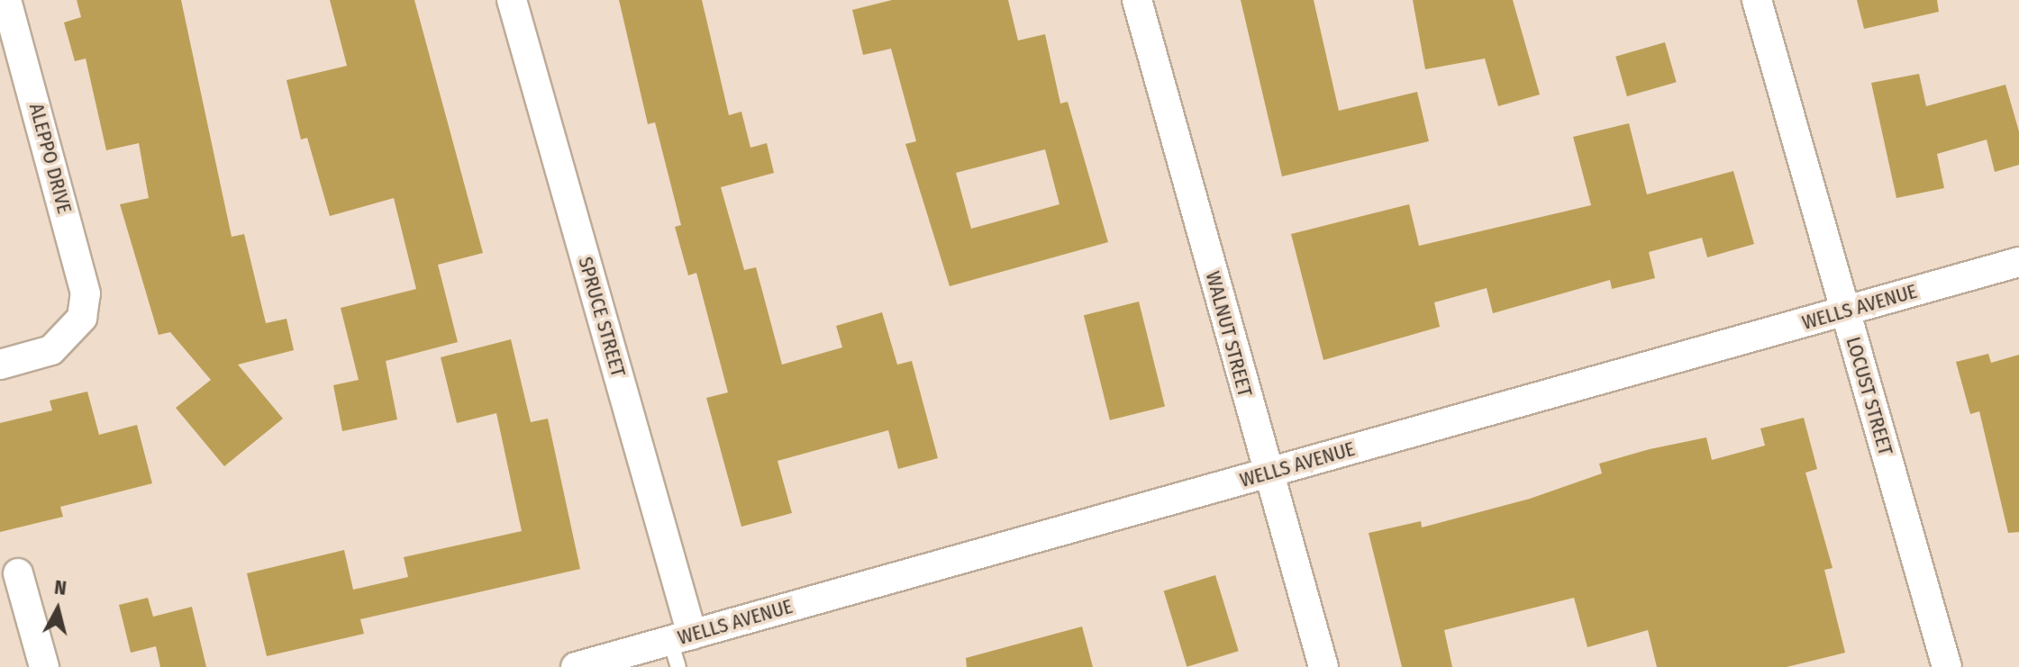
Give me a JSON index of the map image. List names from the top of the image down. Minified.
{"streets":{"street":["ALEPPO DRIVE","WELLS AVENUE","SPRUCE STREET","WALNUT STREET","LOCUST STREET"]},"crossings":[["WELLS AVENUE","SPRUCE STREET"],["WELLS AVENUE","WALNUT STREET"],["WELLS AVENUE","LOCUST STREET"]],"north":"top"}
